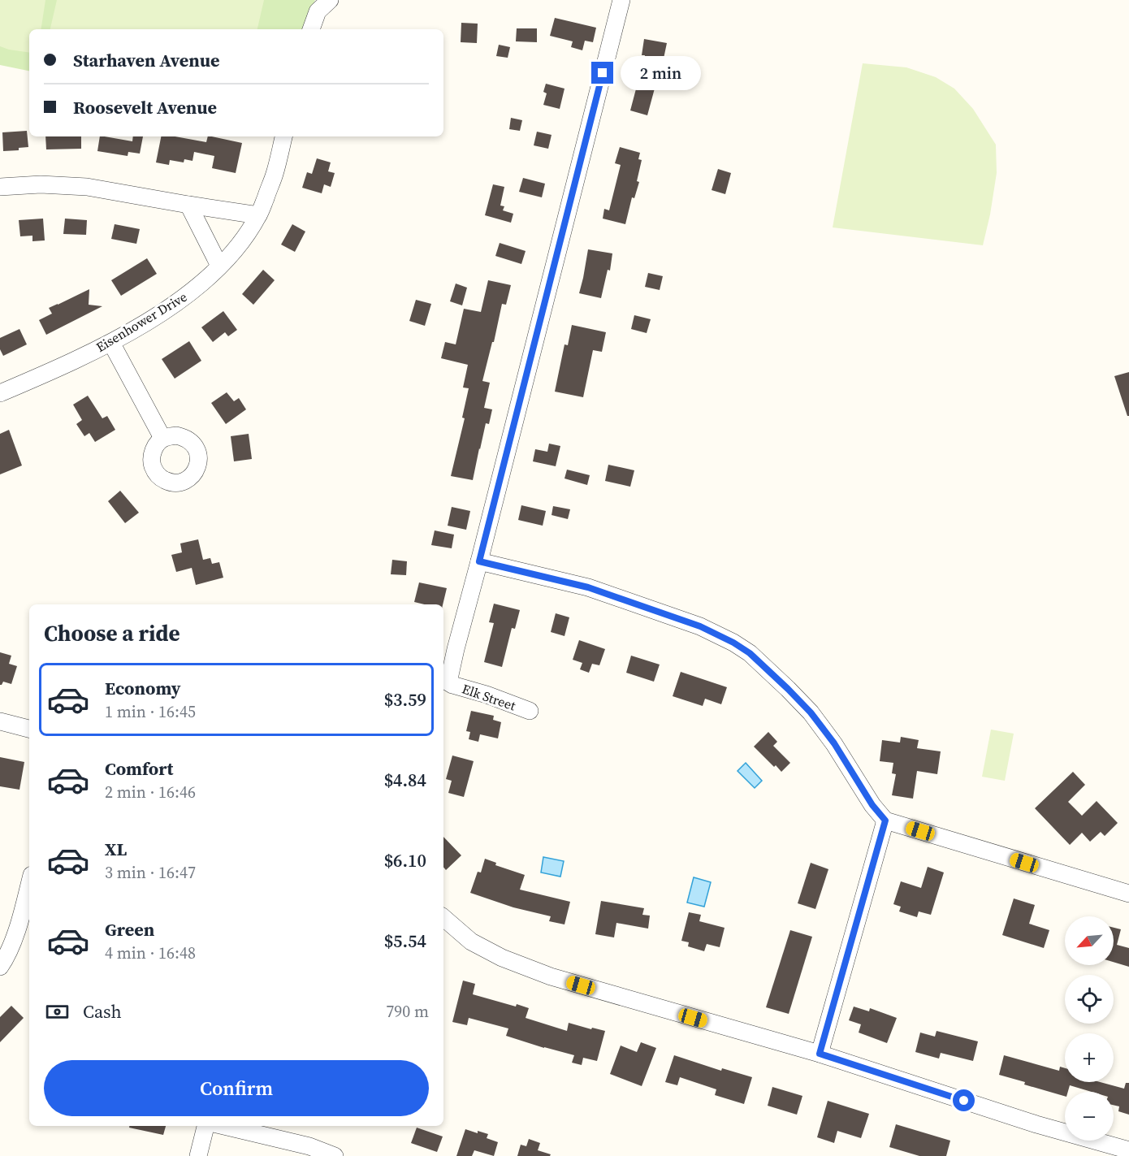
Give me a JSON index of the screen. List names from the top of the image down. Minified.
{"streets":{"street":["Eisenhower Drive","Elk Street"]},"north":"bottom left","page":{"banner":["Starhaven Avenue","Roosevelt Avenue"],"bubble":"2 min","heading":"Choose a ride","list":[{"name":"Economy","note":"1 min · 16:45","value":"$3.59"},{"name":"Comfort","note":"2 min · 16:46","value":"$4.84"},{"name":"XL","note":"3 min · 16:47","value":"$6.10"},{"name":"Green","note":"4 min · 16:48","value":"$5.54"}],"map_buttons":["+","−"],"pay":["Cash","790 m"],"buttons":"Confirm"}}
